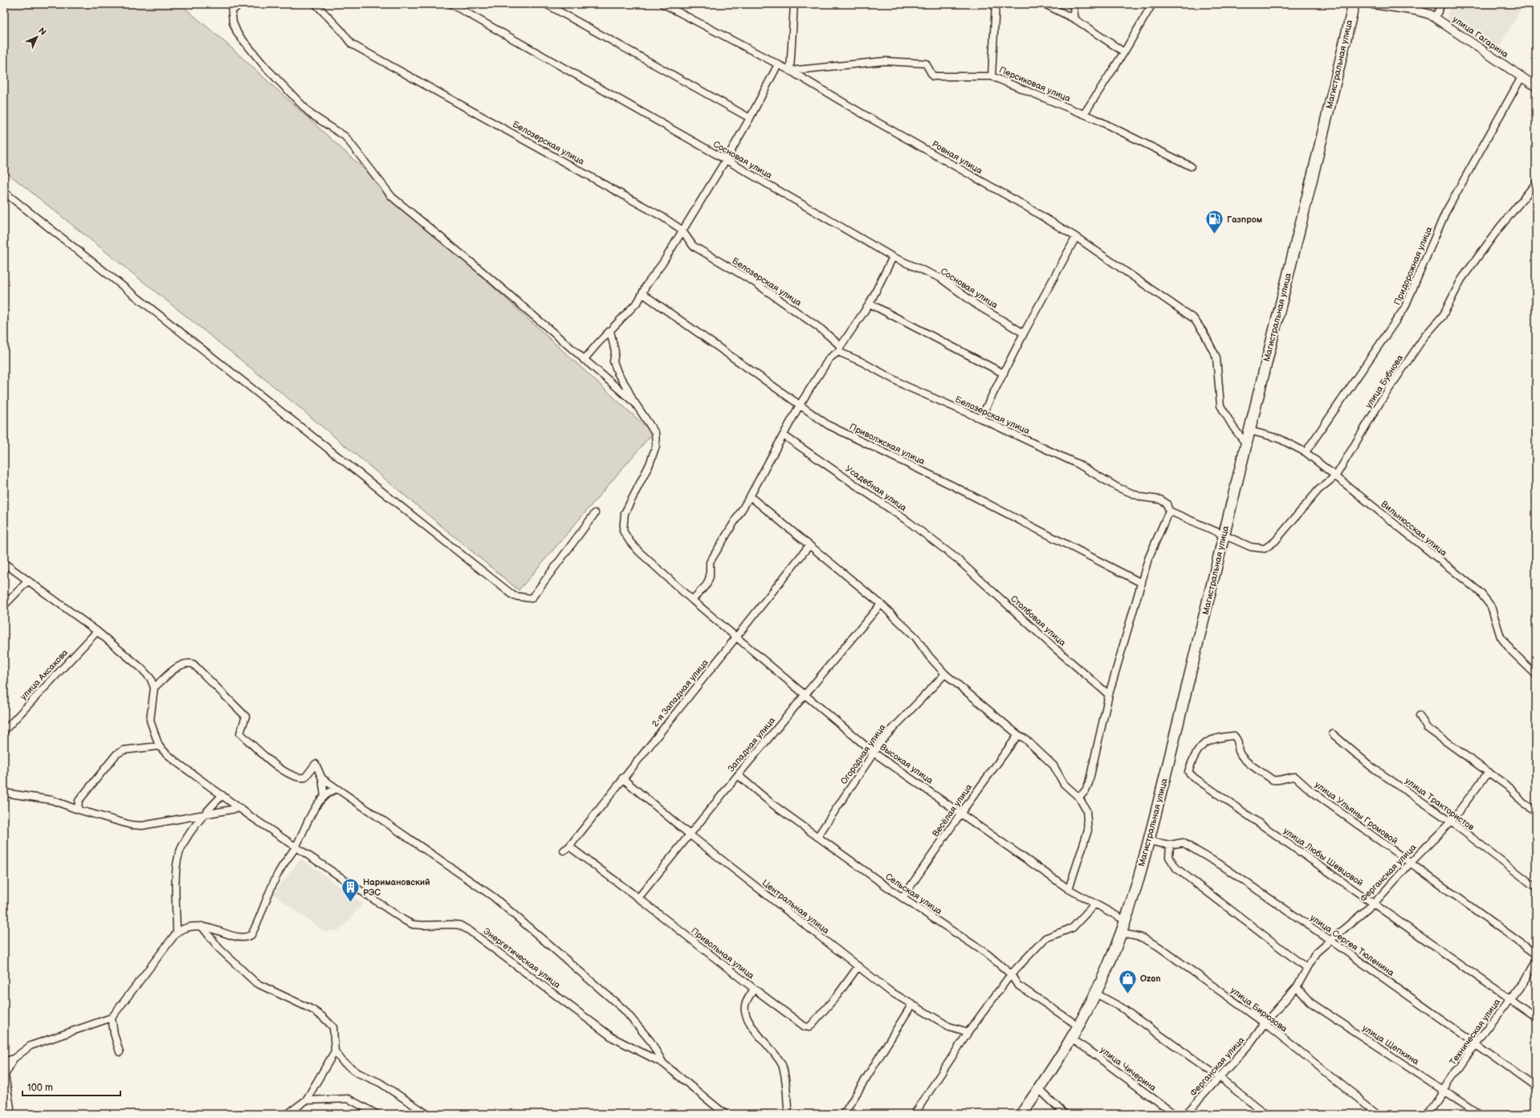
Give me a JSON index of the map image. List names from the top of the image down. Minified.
{"streets":{"highway":["Магистральная улица"],"street":["улица Гагарина","Персиковая улица","Белозерская улица","Ровная улица","Сосновая улица","Придорожная улица","улица Бубнова","Приволжская улица","Усадебная улица","Вильнюсская улица","Столбовая улица","улица Аксакова","2-я Западная улица","Западная улица","Огородная улица","Высокая улица","улица Трактористов","Весёлая улица","улица Ульяны Громовой","улица Любы Шевцовой","Ферганская улица","Сельская улица","Центральная улица","улица Сергея Тюленина","Привольная улица","Энергетическая улица","улица Бирюзова","Техническая улица","улица Щепкина","улица Чичерина"]},"crossings":[["улица Гагарина","Придорожная улица"],["Магистральная улица","Белозерская улица"],["Магистральная улица","Ровная улица"],["Магистральная улица","улица Бубнова"],["Магистральная улица","Вильнюсская улица"],["Магистральная улица","Высокая улица"],["Магистральная улица","Сельская улица"],["Магистральная улица","улица Сергея Тюленина"],["Магистральная улица","улица Бирюзова"],["Магистральная улица","улица Чичерина"],["Персиковая улица","Ровная улица"],["Белозерская улица","улица Бубнова"],["Придорожная улица","Вильнюсская улица"],["улица Бубнова","Вильнюсская улица"],["Усадебная улица","Столбовая улица"],["2-я Западная улица","Высокая улица"],["2-я Западная улица","Центральная улица"],["2-я Западная улица","Привольная улица"],["Западная улица","Высокая улица"],["Западная улица","Сельская улица"],["Западная улица","Центральная улица"],["Западная улица","Привольная улица"],["Огородная улица","Высокая улица"],["Огородная улица","Сельская улица"],["Высокая улица","Весёлая улица"],["улица Трактористов","Ферганская улица"],["Весёлая улица","Сельская улица"],["улица Ульяны Громовой","улица Любы Шевцовой"],["улица Ульяны Громовой","Ферганская улица"],["улица Любы Шевцовой","Ферганская улица"],["улица Любы Шевцовой","Техническая улица"],["Ферганская улица","улица Сергея Тюленина"],["Ферганская улица","улица Бирюзова"],["Ферганская улица","улица Щепкина"],["улица Сергея Тюленина","Техническая улица"],["Техническая улица","улица Щепкина"]],"places":{"fuel station":["Газпром"],"building":["Наримановский РЭС"],"shop":["Ozon"]},"scale_bar":"100 m","north":"top right"}
